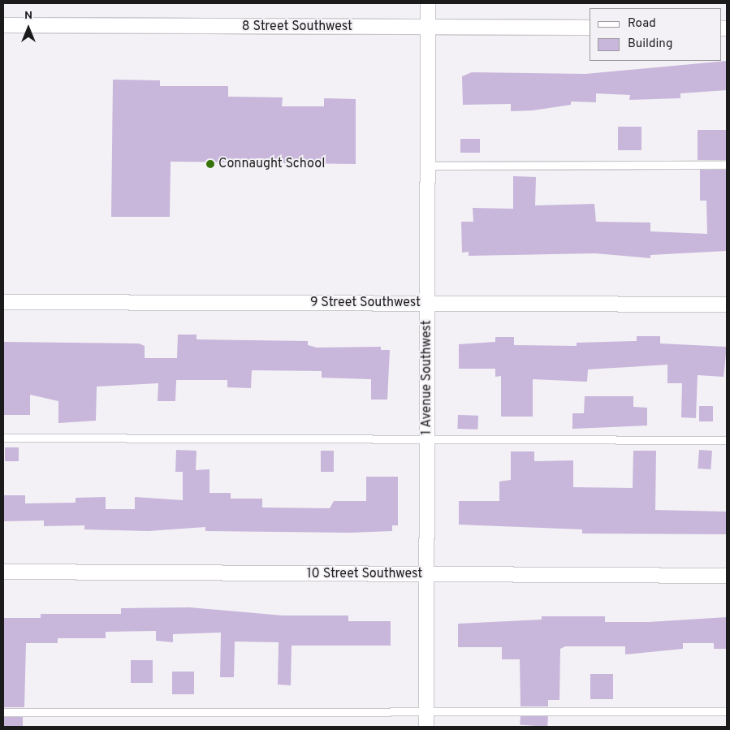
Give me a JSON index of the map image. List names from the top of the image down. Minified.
{"streets":{"street":["8 Street Southwest","9 Street Southwest","1 Avenue Southwest","10 Street Southwest"]},"crossings":[["8 Street Southwest","1 Avenue Southwest"],["9 Street Southwest","1 Avenue Southwest"],["1 Avenue Southwest","10 Street Southwest"]],"places":["Connaught School"],"legend":["Road","Building"],"north":"top"}
